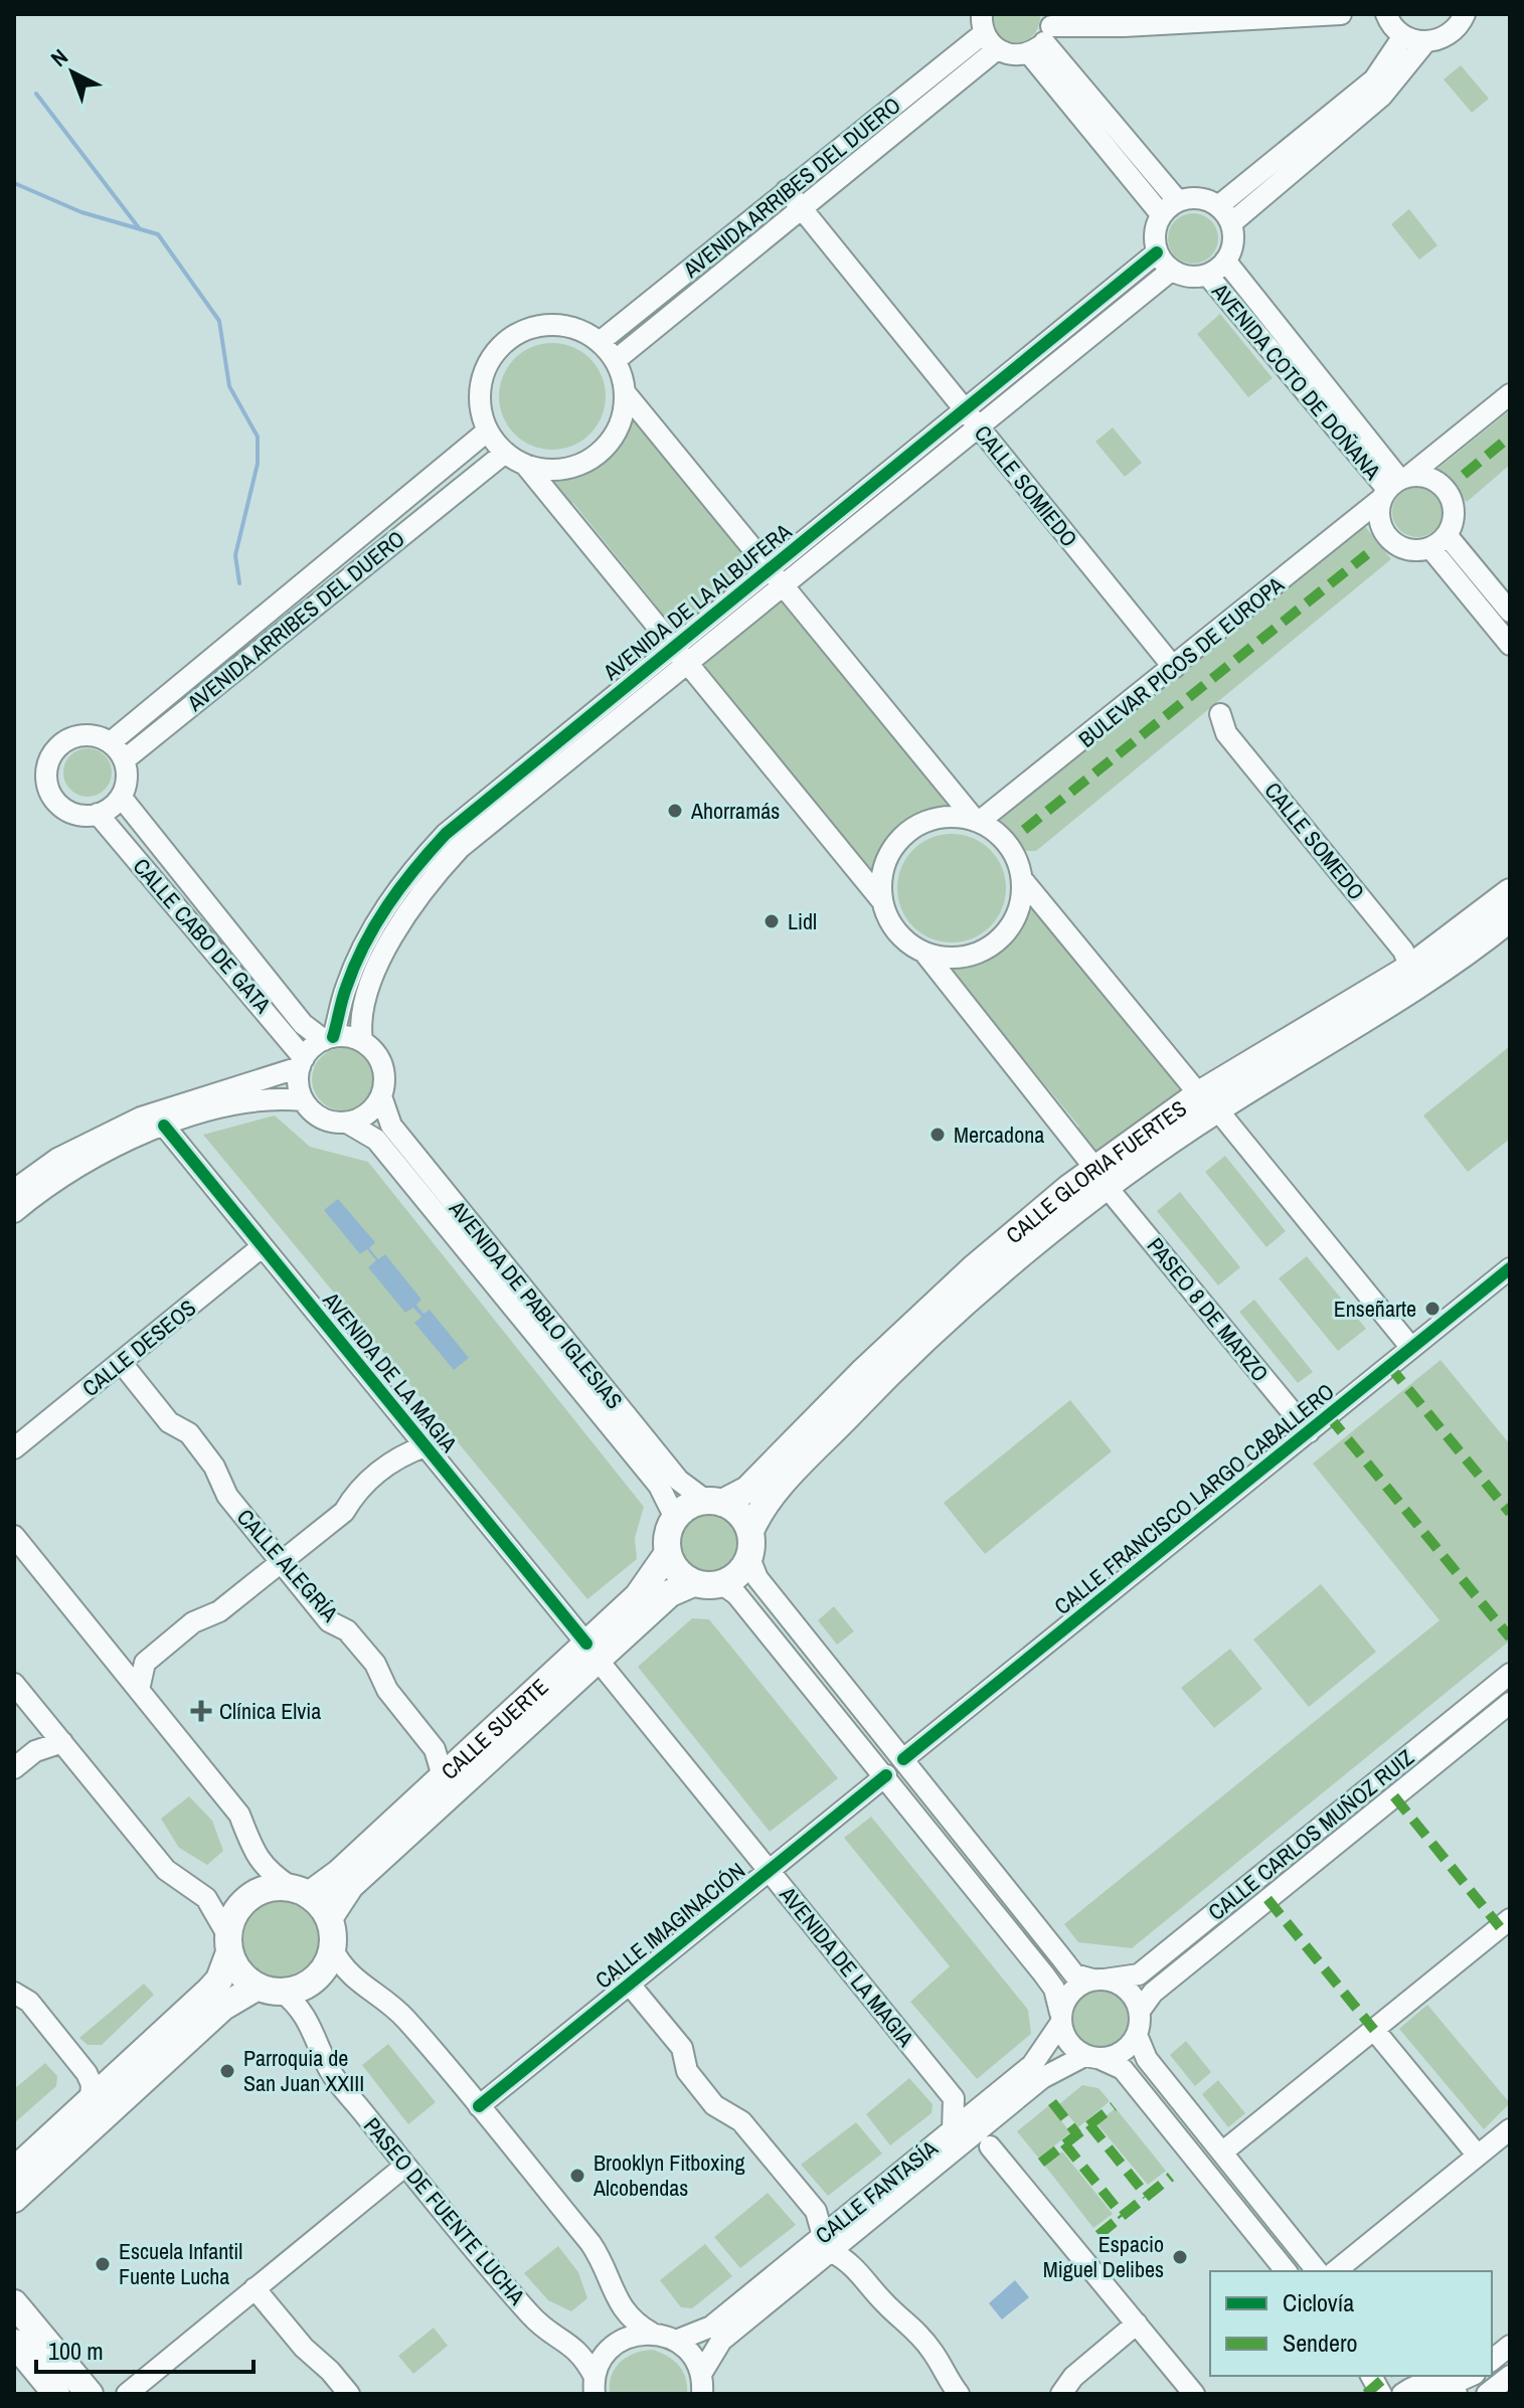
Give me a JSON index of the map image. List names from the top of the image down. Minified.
{"streets":{"main road":["CALLE GLORIA FUERTES","CALLE SUERTE"],"street":["AVENIDA ARRIBES DEL DUERO","AVENIDA COTO DE DOÑANA","CALLE SOMIEDO","AVENIDA DE LA ALBUFERA","BULEVAR PICOS DE EUROPA","CALLE SOMEDO","CALLE CABO DE GATA","AVENIDA DE PABLO IGLESIAS","PASEO 8 DE MARZO","CALLE DESEOS","AVENIDA DE LA MAGIA","CALLE FRANCISCO LARGO CABALLERO","CALLE ALEGRÍA","CALLE CARLOS MUÑOZ RUIZ","CALLE IMAGINACIÓN","CALLE FANTASÍA","PASEO DE FUENTE LUCHA"]},"crossings":[["AVENIDA ARRIBES DEL DUERO","CALLE SOMIEDO"],["AVENIDA ARRIBES DEL DUERO","CALLE CABO DE GATA"],["AVENIDA COTO DE DOÑANA","AVENIDA DE LA ALBUFERA"],["AVENIDA COTO DE DOÑANA","BULEVAR PICOS DE EUROPA"],["CALLE SOMIEDO","AVENIDA DE LA ALBUFERA"],["CALLE SOMIEDO","BULEVAR PICOS DE EUROPA"],["AVENIDA DE LA ALBUFERA","CALLE CABO DE GATA"],["AVENIDA DE LA ALBUFERA","AVENIDA DE PABLO IGLESIAS"],["BULEVAR PICOS DE EUROPA","PASEO 8 DE MARZO"],["CALLE SOMEDO","CALLE GLORIA FUERTES"],["CALLE CABO DE GATA","AVENIDA DE PABLO IGLESIAS"],["CALLE GLORIA FUERTES","AVENIDA DE PABLO IGLESIAS"],["CALLE GLORIA FUERTES","PASEO 8 DE MARZO"],["CALLE GLORIA FUERTES","CALLE SUERTE"],["AVENIDA DE PABLO IGLESIAS","CALLE SUERTE"],["PASEO 8 DE MARZO","CALLE FRANCISCO LARGO CABALLERO"],["CALLE DESEOS","AVENIDA DE LA MAGIA"],["CALLE DESEOS","CALLE ALEGRÍA"],["AVENIDA DE LA MAGIA","CALLE SUERTE"],["AVENIDA DE LA MAGIA","CALLE IMAGINACIÓN"],["CALLE ALEGRÍA","CALLE SUERTE"],["CALLE SUERTE","PASEO DE FUENTE LUCHA"],["CALLE CARLOS MUÑOZ RUIZ","CALLE FANTASÍA"]],"places":{"other":["Ahorramás","Lidl","Mercadona","Enseñarte","Parroquia de San Juan XXIII","Brooklyn Fitboxing Alcobendas","Espacio Miguel Delibes","Escuela Infantil Fuente Lucha"],"health":["Clínica Elvia"]},"legend":["Ciclovía","Sendero"],"scale_bar":"100 m","north":"top left"}
